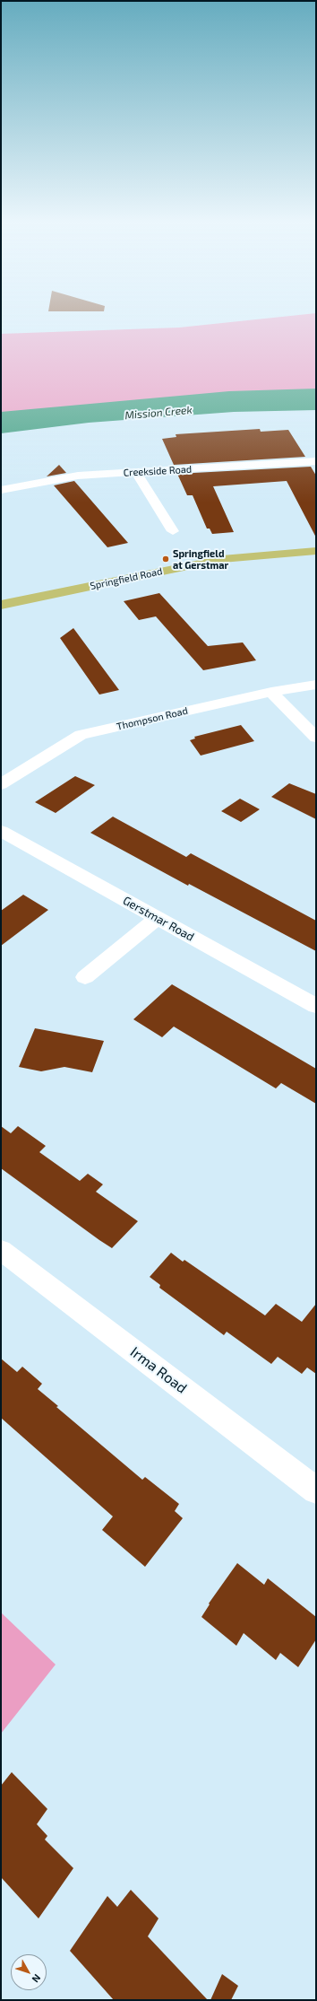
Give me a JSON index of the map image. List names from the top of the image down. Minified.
{"streets":{"main road":["Springfield Road"],"street":["Creekside Road","Thompson Road","Gerstmar Road","Irma Road"]},"water":["Mission Creek"],"places":["Springfield at Gerstmar"],"north":"bottom right"}
